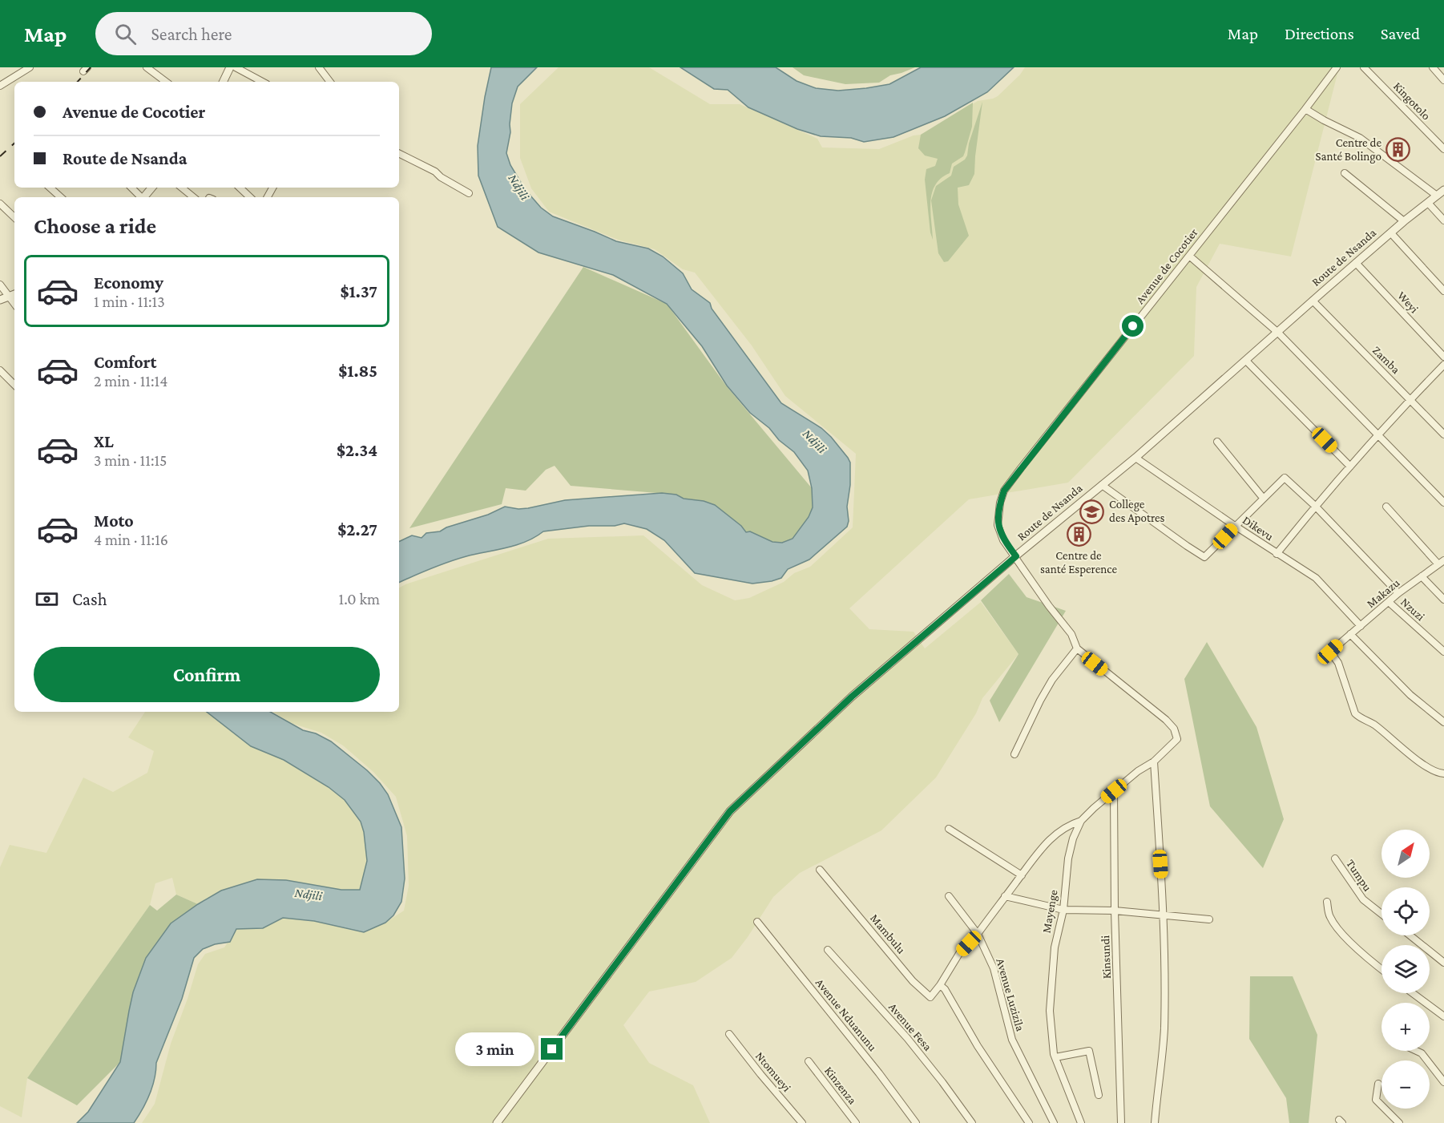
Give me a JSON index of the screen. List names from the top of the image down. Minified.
{"streets":{"street":["Kingotolo","Route de Nsanda","Avenue de Cocotier","Weyi","Zamba","Dikevu","Makazu","Nzuzi","Tumpu","Mayenge","Mambulu","Kinsundi","Avenue Luzizila","Avenue Nduanunu","Avenue Fesa","Ntomueyi","Kinzenza"]},"crossings":[["Route de Nsanda","Avenue de Cocotier"],["Route de Nsanda","Weyi"],["Route de Nsanda","Zamba"],["Route de Nsanda","Dikevu"],["Avenue de Cocotier","Mayenge"],["Dikevu","Makazu"],["Makazu","Nzuzi"],["Mayenge","Kinsundi"]],"water":["Ndjili"],"places":{"building":["Centre de Santé Bolingo","Centre de santé Esperence"],"school or university":["College des Apotres"]},"north":"top right","page":{"header":"Map","search":"Search here","nav":["Map","Directions","Saved"],"banner":["Avenue de Cocotier","Route de Nsanda"],"heading":"Choose a ride","list":[{"name":"Economy","note":"1 min · 11:13","value":"$1.37"},{"name":"Comfort","note":"2 min · 11:14","value":"$1.85"},{"name":"XL","note":"3 min · 11:15","value":"$2.34"},{"name":"Moto","note":"4 min · 11:16","value":"$2.27"}],"pay":["Cash","1.0 km"],"buttons":"Confirm","map_buttons":["+","−"],"bubble":"3 min"}}
